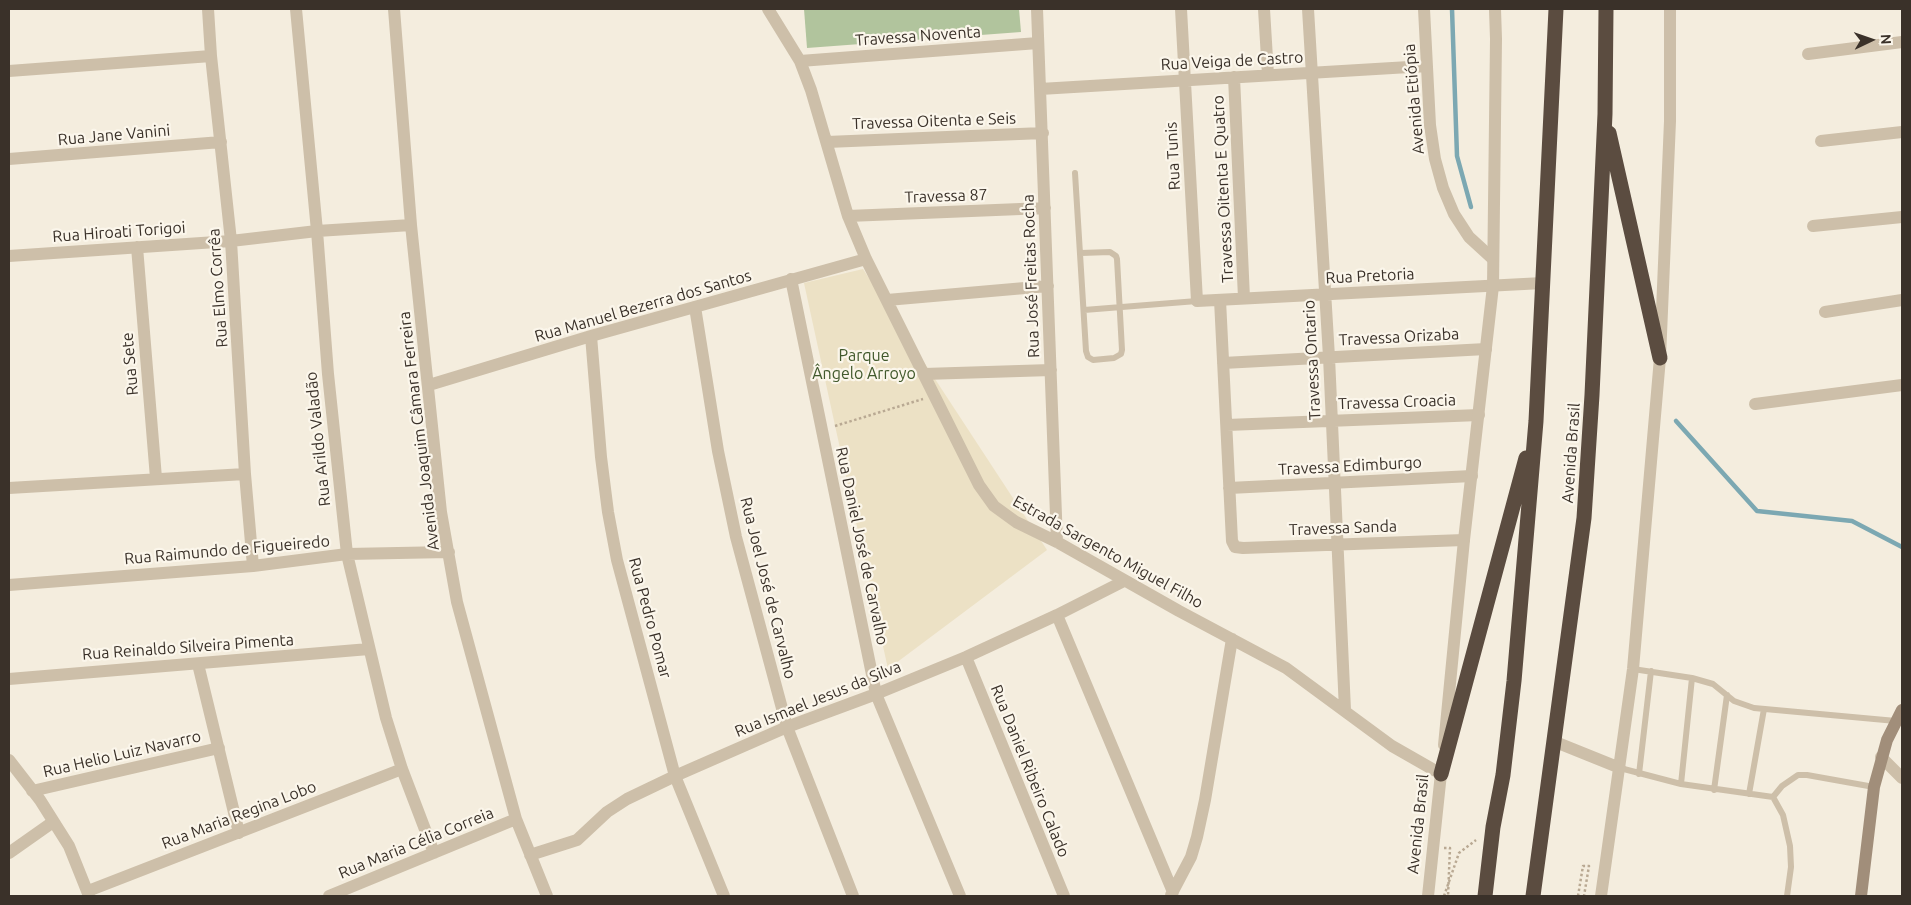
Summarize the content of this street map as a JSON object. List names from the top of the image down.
{
  "streets": {
    "highway": ["Avenida Brasil"],
    "street": [
      "Travessa Noventa",
      "Rua Veiga de Castro",
      "Avenida Etiópia",
      "Travessa Oitenta e Seis",
      "Rua Jane Vanini",
      "Rua Tunis",
      "Travessa Oitenta E Quatro",
      "Travessa 87",
      "Rua Hiroati Torigoi",
      "Rua José Freitas Rocha",
      "Rua Pretoria",
      "Rua Elmo Corrêa",
      "Rua Manuel Bezerra dos Santos",
      "Travessa Orizaba",
      "Travessa Ontario",
      "Rua Sete",
      "Travessa Croacia",
      "Avenida Joaquim Câmara Ferreira",
      "Rua Arildo Valadão",
      "Travessa Edimburgo",
      "Travessa Sanda",
      "Rua Daniel José de Carvalho",
      "Rua Raimundo de Figueiredo",
      "Estrada Sargento Miguel Filho",
      "Rua Joel José de Carvalho",
      "Rua Pedro Pomar",
      "Rua Reinaldo Silveira Pimenta",
      "Rua Ismael Jesus da Silva",
      "Rua Helio Luiz Navarro",
      "Rua Daniel Ribeiro Calado",
      "Rua Maria Regina Lobo",
      "Rua Maria Célia Correia"
    ]
  },
  "crossings": [
    ["Travessa Noventa", "Rua José Freitas Rocha"],
    ["Travessa Noventa", "Estrada Sargento Miguel Filho"],
    ["Rua Veiga de Castro", "Avenida Etiópia"],
    ["Rua Veiga de Castro", "Rua Tunis"],
    ["Rua Veiga de Castro", "Travessa Oitenta E Quatro"],
    ["Rua Veiga de Castro", "Rua José Freitas Rocha"],
    ["Rua Veiga de Castro", "Travessa Ontario"],
    ["Avenida Etiópia", "Avenida Brasil"],
    ["Travessa Oitenta e Seis", "Rua José Freitas Rocha"],
    ["Travessa Oitenta e Seis", "Estrada Sargento Miguel Filho"],
    ["Rua Jane Vanini", "Rua Elmo Corrêa"],
    ["Rua Tunis", "Rua Pretoria"],
    ["Travessa Oitenta E Quatro", "Rua Pretoria"],
    ["Travessa 87", "Rua José Freitas Rocha"],
    ["Travessa 87", "Estrada Sargento Miguel Filho"],
    ["Rua Hiroati Torigoi", "Rua Elmo Corrêa"],
    ["Rua Hiroati Torigoi", "Rua Sete"],
    ["Rua Hiroati Torigoi", "Avenida Joaquim Câmara Ferreira"],
    ["Rua Hiroati Torigoi", "Rua Arildo Valadão"],
    ["Rua José Freitas Rocha", "Estrada Sargento Miguel Filho"],
    ["Rua Pretoria", "Travessa Ontario"],
    ["Rua Pretoria", "Avenida Brasil"],
    ["Rua Elmo Corrêa", "Rua Raimundo de Figueiredo"],
    ["Rua Manuel Bezerra dos Santos", "Avenida Joaquim Câmara Ferreira"],
    ["Rua Manuel Bezerra dos Santos", "Rua Daniel José de Carvalho"],
    ["Rua Manuel Bezerra dos Santos", "Estrada Sargento Miguel Filho"],
    ["Rua Manuel Bezerra dos Santos", "Rua Joel José de Carvalho"],
    ["Rua Manuel Bezerra dos Santos", "Rua Pedro Pomar"],
    ["Travessa Orizaba", "Travessa Ontario"],
    ["Travessa Orizaba", "Avenida Brasil"],
    ["Travessa Ontario", "Travessa Croacia"],
    ["Travessa Ontario", "Travessa Edimburgo"],
    ["Travessa Ontario", "Travessa Sanda"],
    ["Travessa Ontario", "Estrada Sargento Miguel Filho"],
    ["Travessa Croacia", "Avenida Brasil"],
    ["Avenida Joaquim Câmara Ferreira", "Rua Raimundo de Figueiredo"],
    ["Avenida Joaquim Câmara Ferreira", "Rua Ismael Jesus da Silva"],
    ["Avenida Joaquim Câmara Ferreira", "Rua Maria Célia Correia"],
    ["Rua Arildo Valadão", "Rua Raimundo de Figueiredo"],
    ["Rua Arildo Valadão", "Rua Reinaldo Silveira Pimenta"],
    ["Rua Arildo Valadão", "Rua Maria Regina Lobo"],
    ["Rua Arildo Valadão", "Rua Maria Célia Correia"],
    ["Avenida Brasil", "Travessa Edimburgo"],
    ["Avenida Brasil", "Travessa Sanda"],
    ["Avenida Brasil", "Estrada Sargento Miguel Filho"],
    ["Travessa Edimburgo", "Travessa Sanda"],
    ["Rua Daniel José de Carvalho", "Rua Ismael Jesus da Silva"],
    ["Estrada Sargento Miguel Filho", "Rua Ismael Jesus da Silva"],
    ["Rua Joel José de Carvalho", "Rua Ismael Jesus da Silva"],
    ["Rua Pedro Pomar", "Rua Ismael Jesus da Silva"],
    ["Rua Ismael Jesus da Silva", "Rua Daniel Ribeiro Calado"]
  ],
  "parks": ["Parque Ângelo Arroyo"],
  "north": "right"
}
